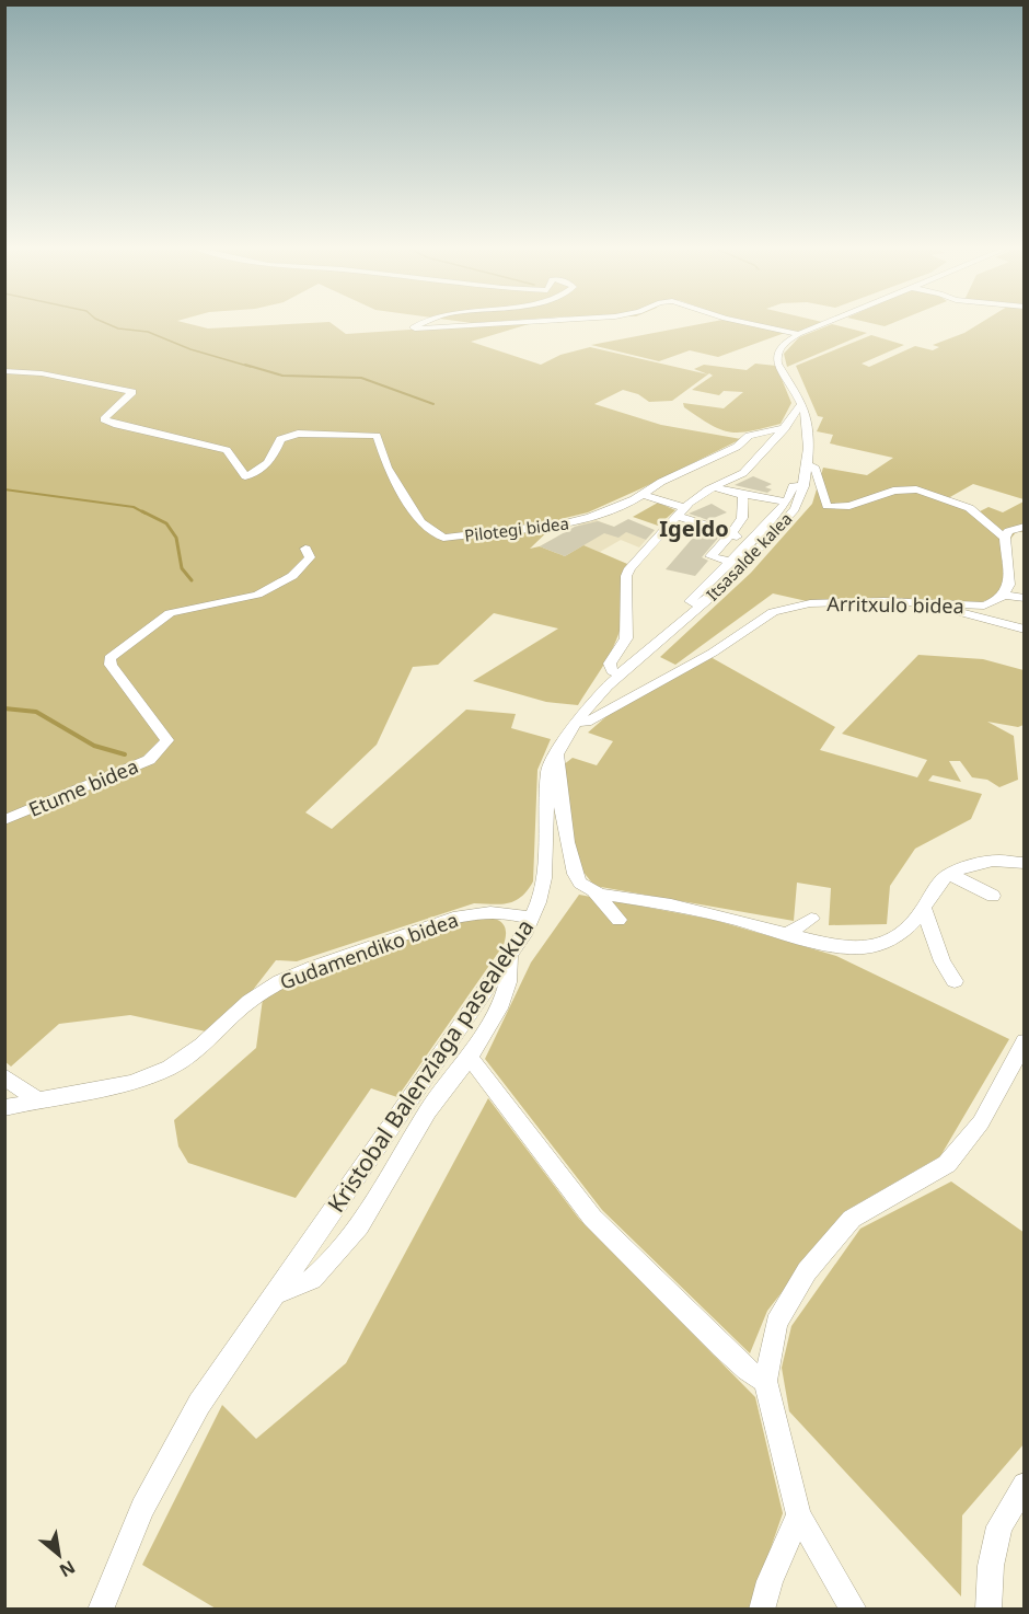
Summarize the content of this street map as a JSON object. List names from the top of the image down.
{
  "streets": {
    "street": [
      "Pilotegi bidea",
      "Itsasalde kalea",
      "Arritxulo bidea",
      "Etume bidea",
      "Gudamendiko bidea",
      "Kristobal Balenziaga pasealekua"
    ]
  },
  "crossings": [
    ["Itsasalde kalea", "Kristobal Balenziaga pasealekua"],
    ["Arritxulo bidea", "Kristobal Balenziaga pasealekua"],
    ["Gudamendiko bidea", "Kristobal Balenziaga pasealekua"]
  ],
  "districts": ["Igeldo"],
  "north": "bottom right"
}
